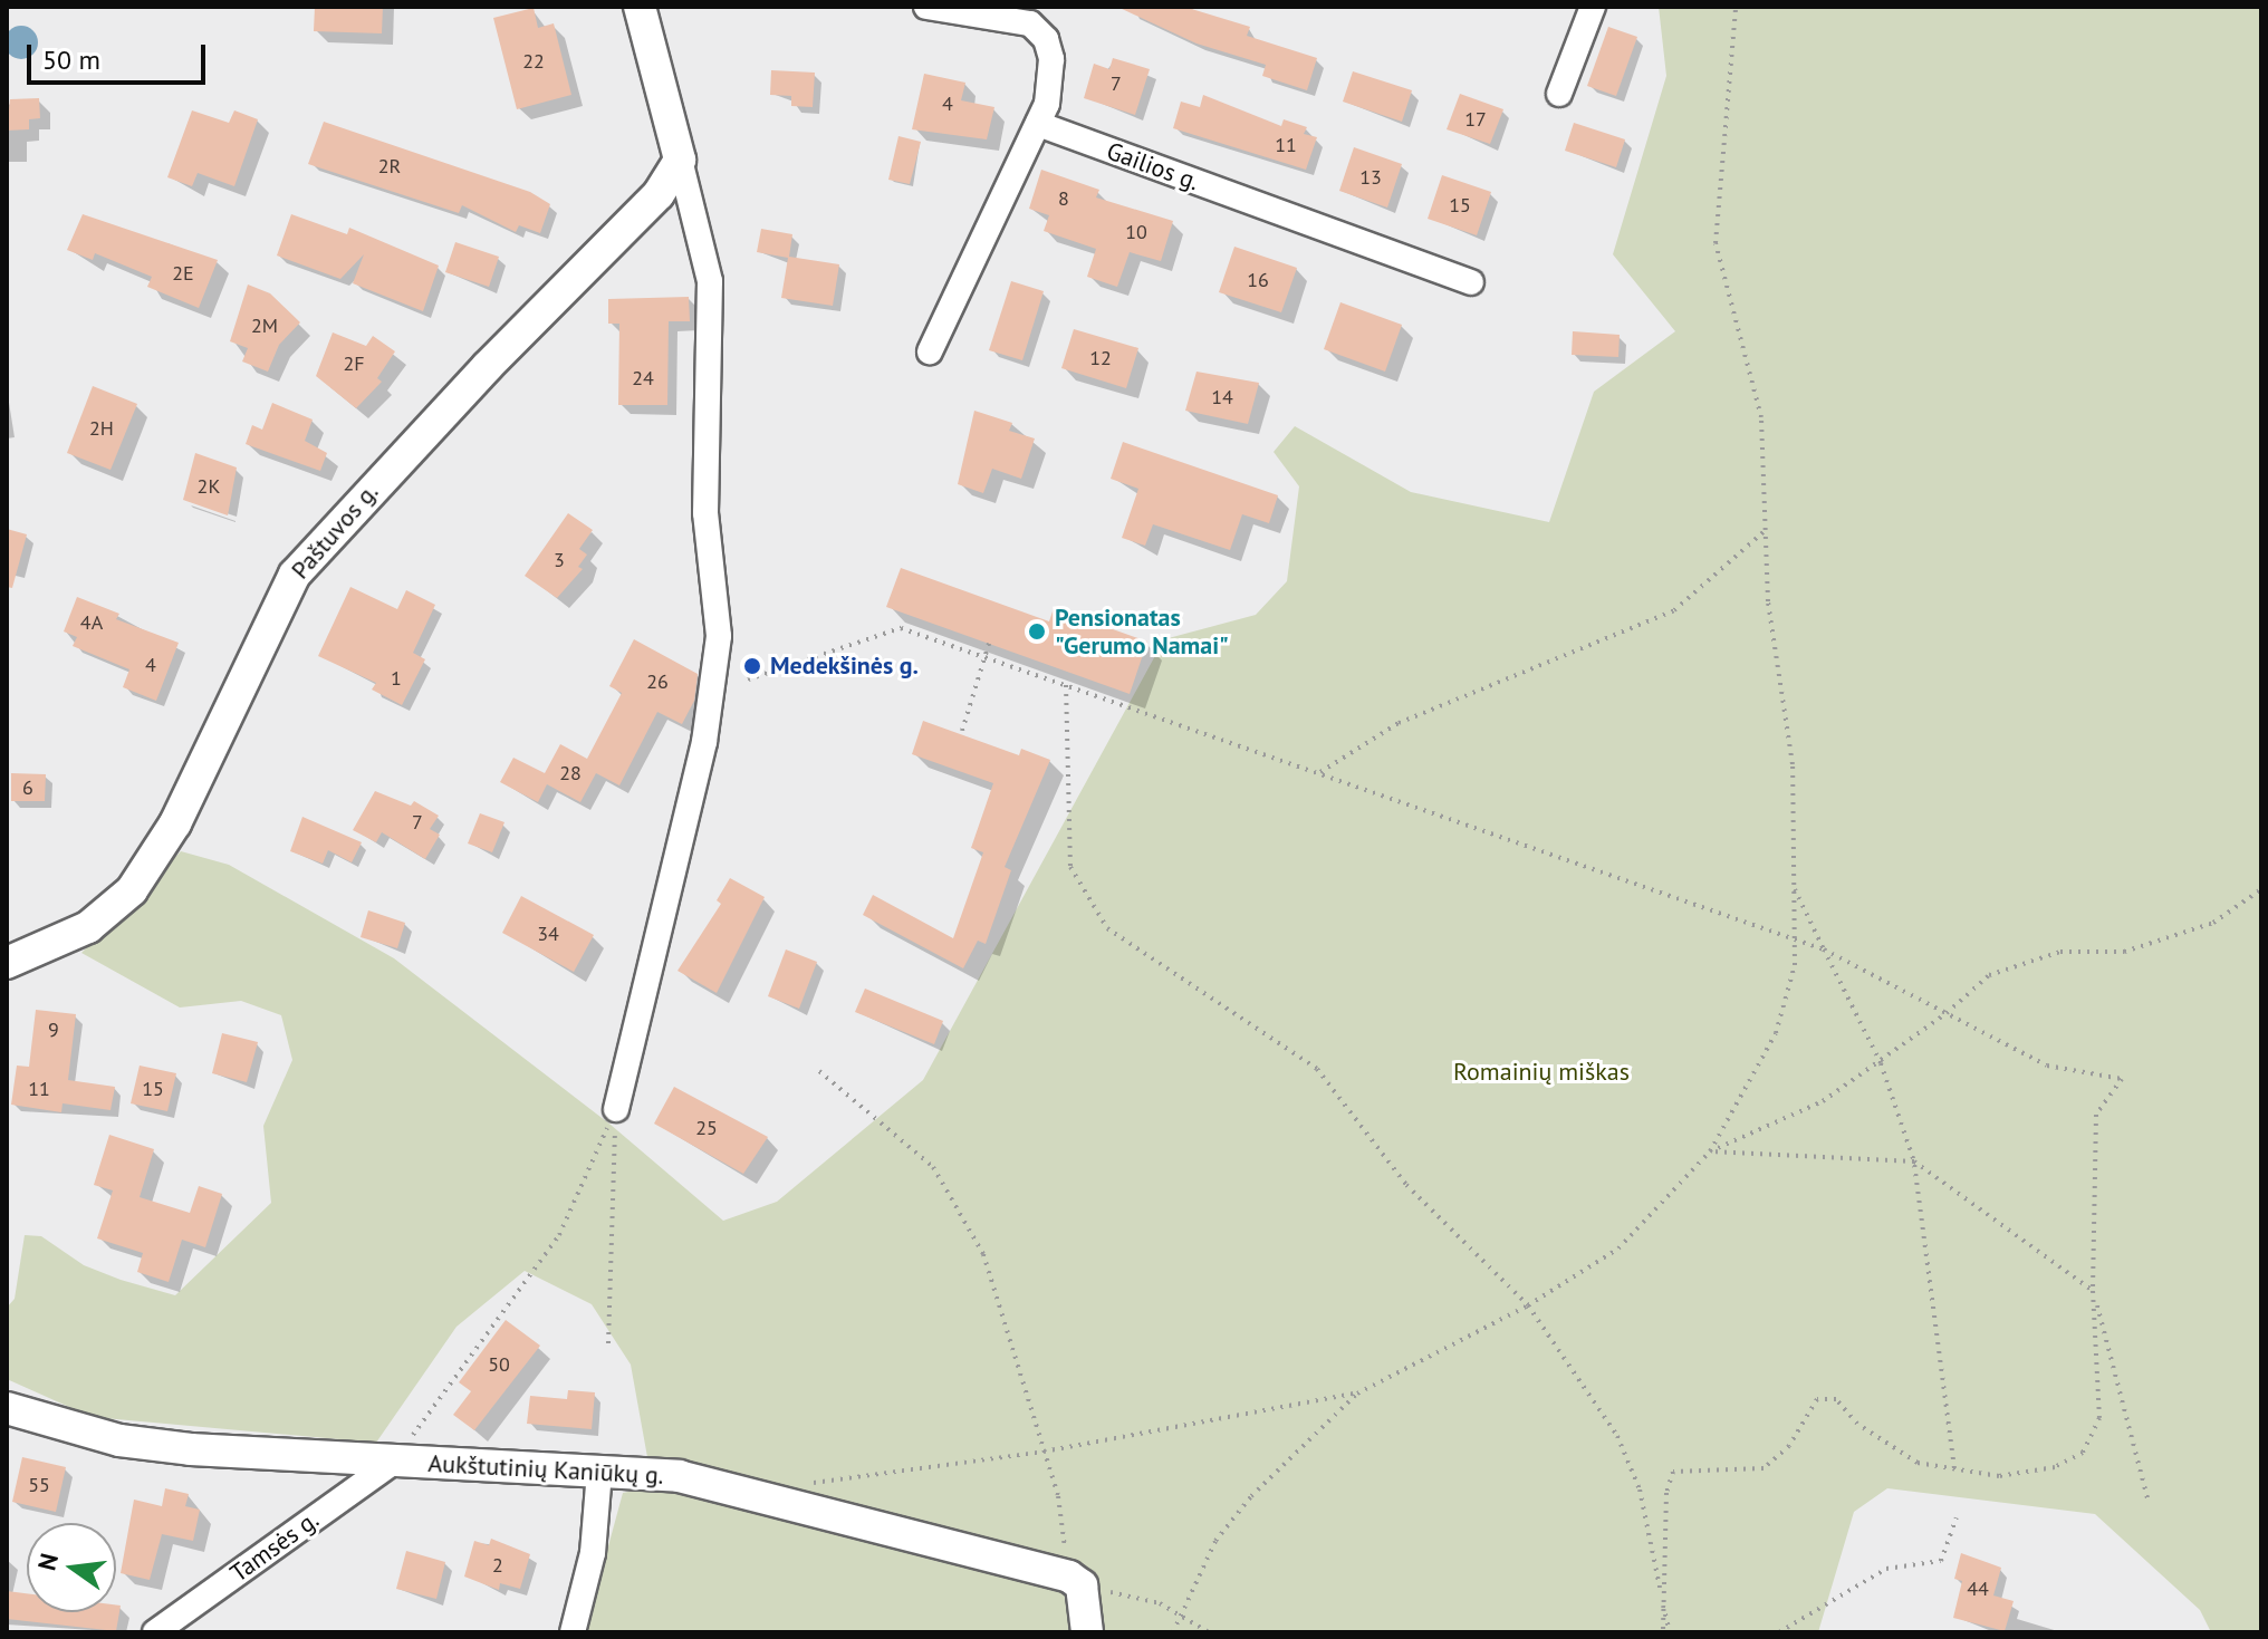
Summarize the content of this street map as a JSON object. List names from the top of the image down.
{
  "streets": {
    "street": [
      "Gailios g.",
      "Paštuvos g.",
      "Aukštutinių Kaniūkų g.",
      "Tamsės g."
    ]
  },
  "crossings": [
    ["Aukštutinių Kaniūkų g.", "Tamsės g."]
  ],
  "parks": ["Romainių miškas"],
  "places": ["Pensionatas \"Gerumo Namai\"", "Medekšinės g."],
  "house_numbers": [
    "22",
    "7",
    "4",
    "17",
    "11",
    "2R",
    "13",
    "8",
    "15",
    "10",
    "2E",
    "16",
    "2M",
    "12",
    "2F",
    "24",
    "14",
    "2H",
    "2K",
    "3",
    "4A",
    "4",
    "1",
    "26",
    "28",
    "6",
    "7",
    "34",
    "9",
    "11",
    "15",
    "25",
    "50",
    "55",
    "2",
    "44"
  ],
  "scale_bar": "50 m",
  "north": "left"
}
